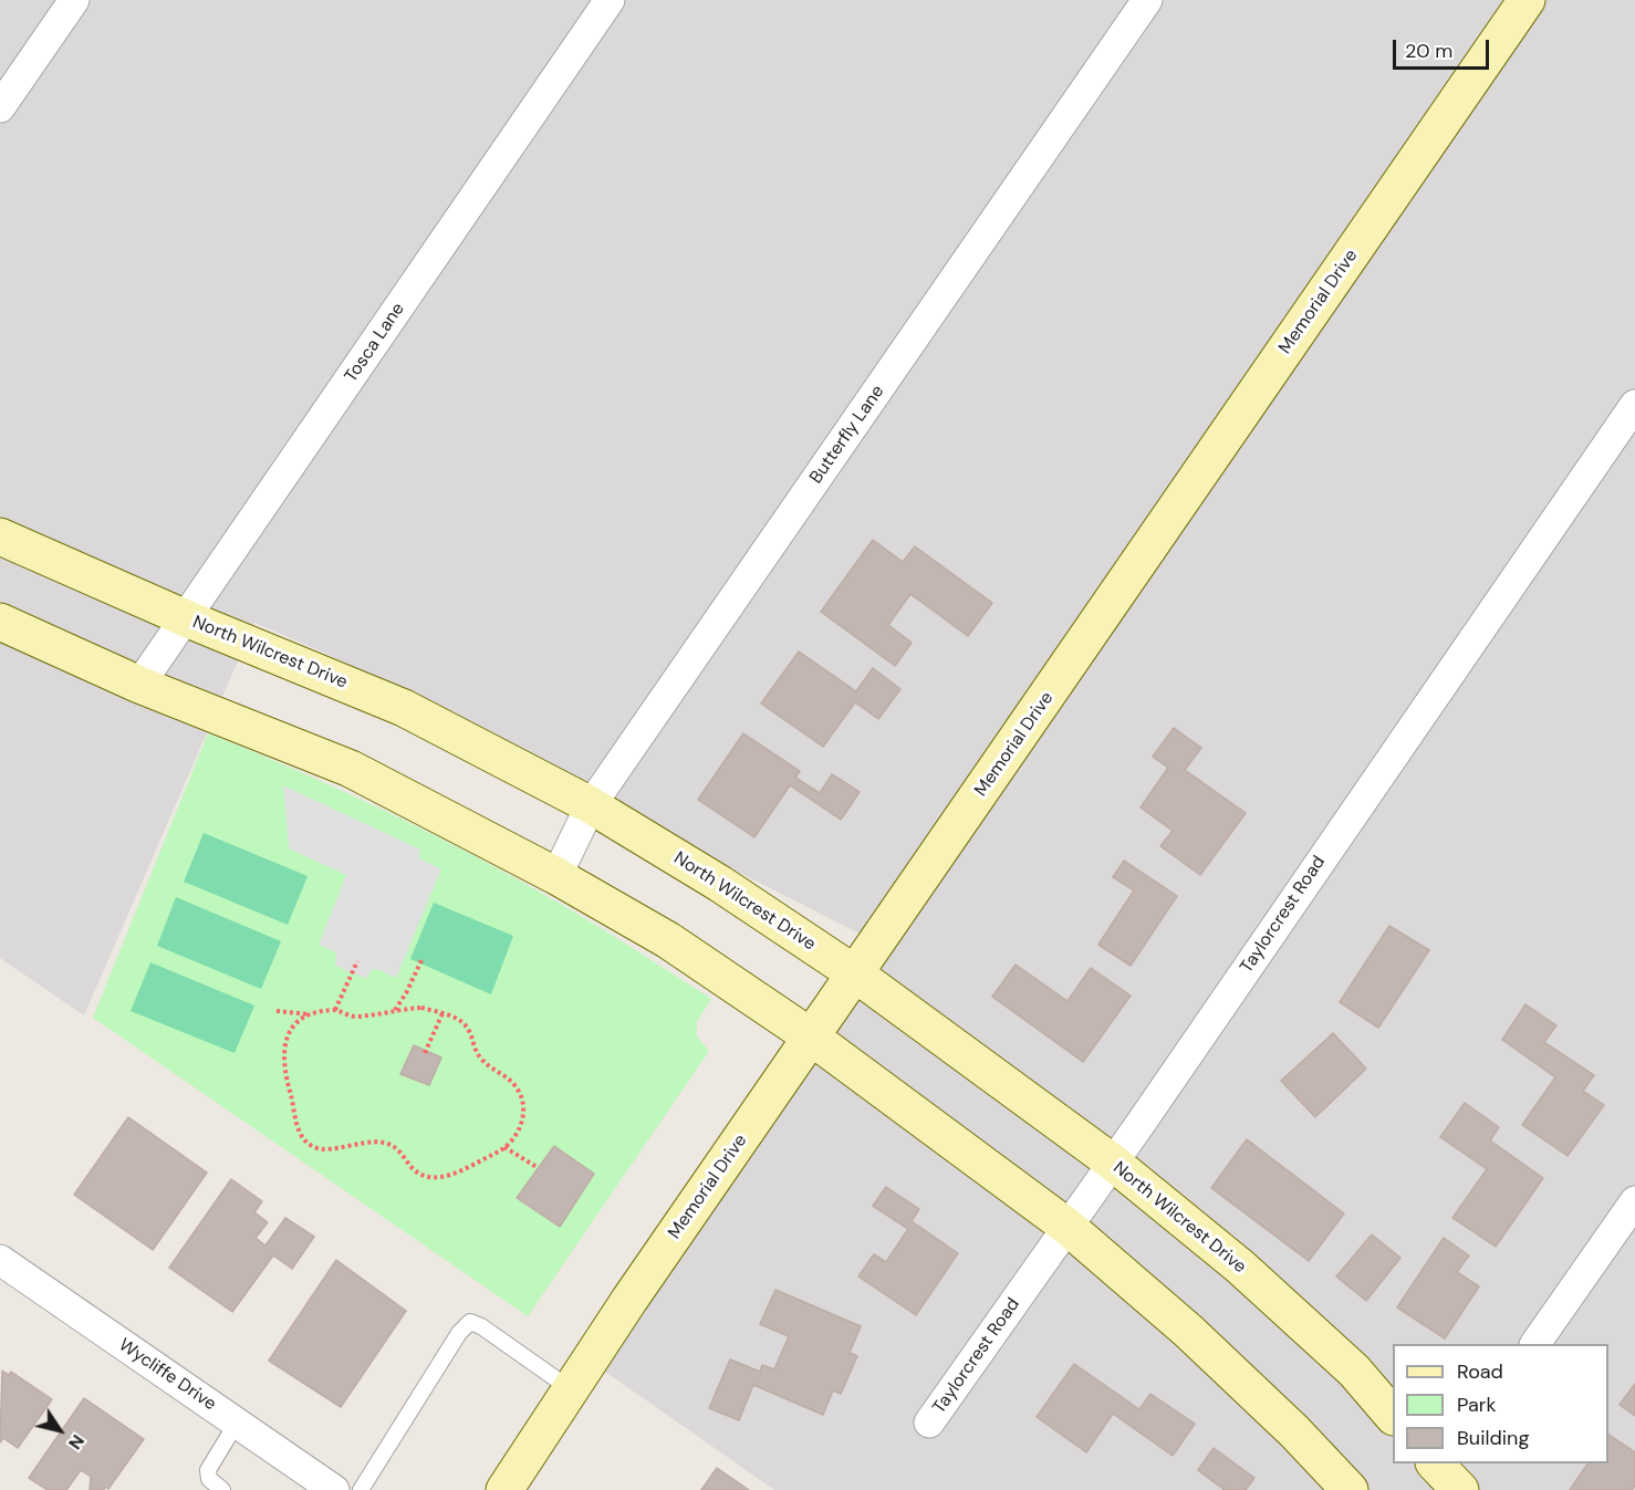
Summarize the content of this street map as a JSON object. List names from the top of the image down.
{
  "streets": {
    "main road": ["Memorial Drive", "North Wilcrest Drive"],
    "street": [
      "Tosca Lane",
      "Butterfly Lane",
      "Taylorcrest Road",
      "Wycliffe Drive"
    ]
  },
  "crossings": [
    ["Memorial Drive", "North Wilcrest Drive"],
    ["Tosca Lane", "North Wilcrest Drive"],
    ["Butterfly Lane", "North Wilcrest Drive"],
    ["North Wilcrest Drive", "Taylorcrest Road"]
  ],
  "legend": ["Road", "Park", "Building"],
  "scale_bar": "20 m",
  "north": "bottom right"
}
